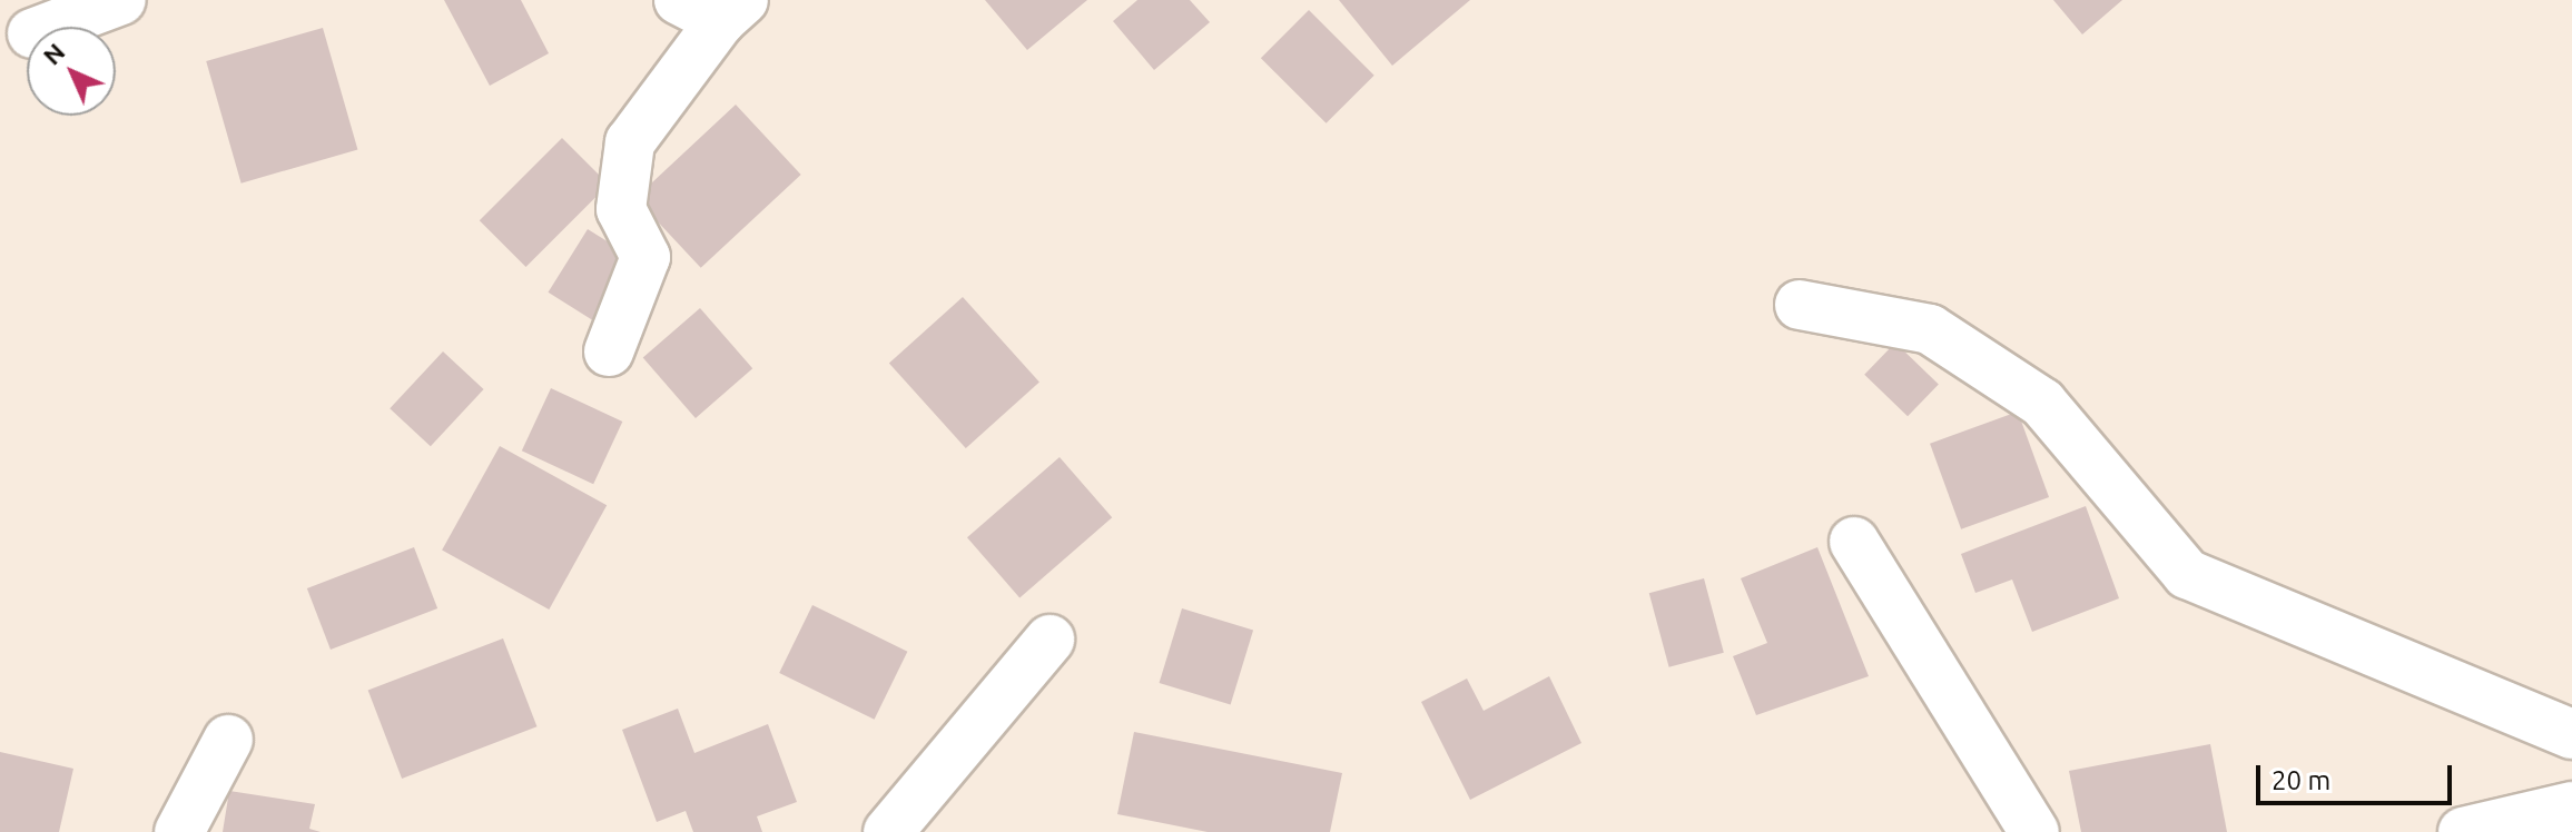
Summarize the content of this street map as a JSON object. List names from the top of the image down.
{
  "scale_bar": "20 m",
  "north": "top left"
}
